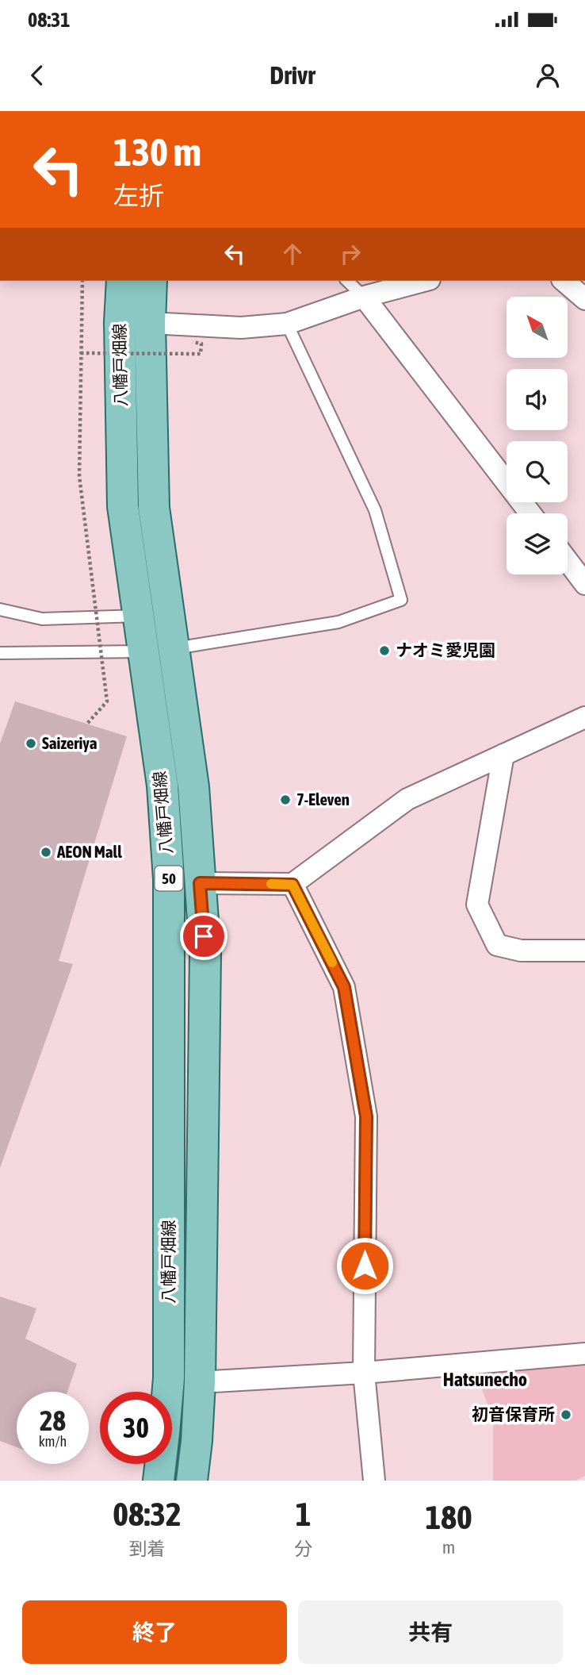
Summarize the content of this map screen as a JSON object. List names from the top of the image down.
{
  "streets": {
    "main road": ["八幡戸畑線", "50"]
  },
  "districts": ["Hatsunecho"],
  "places": [
    "ナオミ愛児園",
    "Saizeriya",
    "7-Eleven",
    "AEON Mall",
    "初音保育所"
  ],
  "north": "top left",
  "page": {
    "status": "08:31",
    "header": "Drivr",
    "turn": ["130 m", "左折"],
    "speed": "28 km/h",
    "limit": "30",
    "eta": [
      "08:32",
      "到着",
      "1",
      "分",
      "180",
      "m"
    ],
    "buttons": ["終了", "共有"]
  }
}
